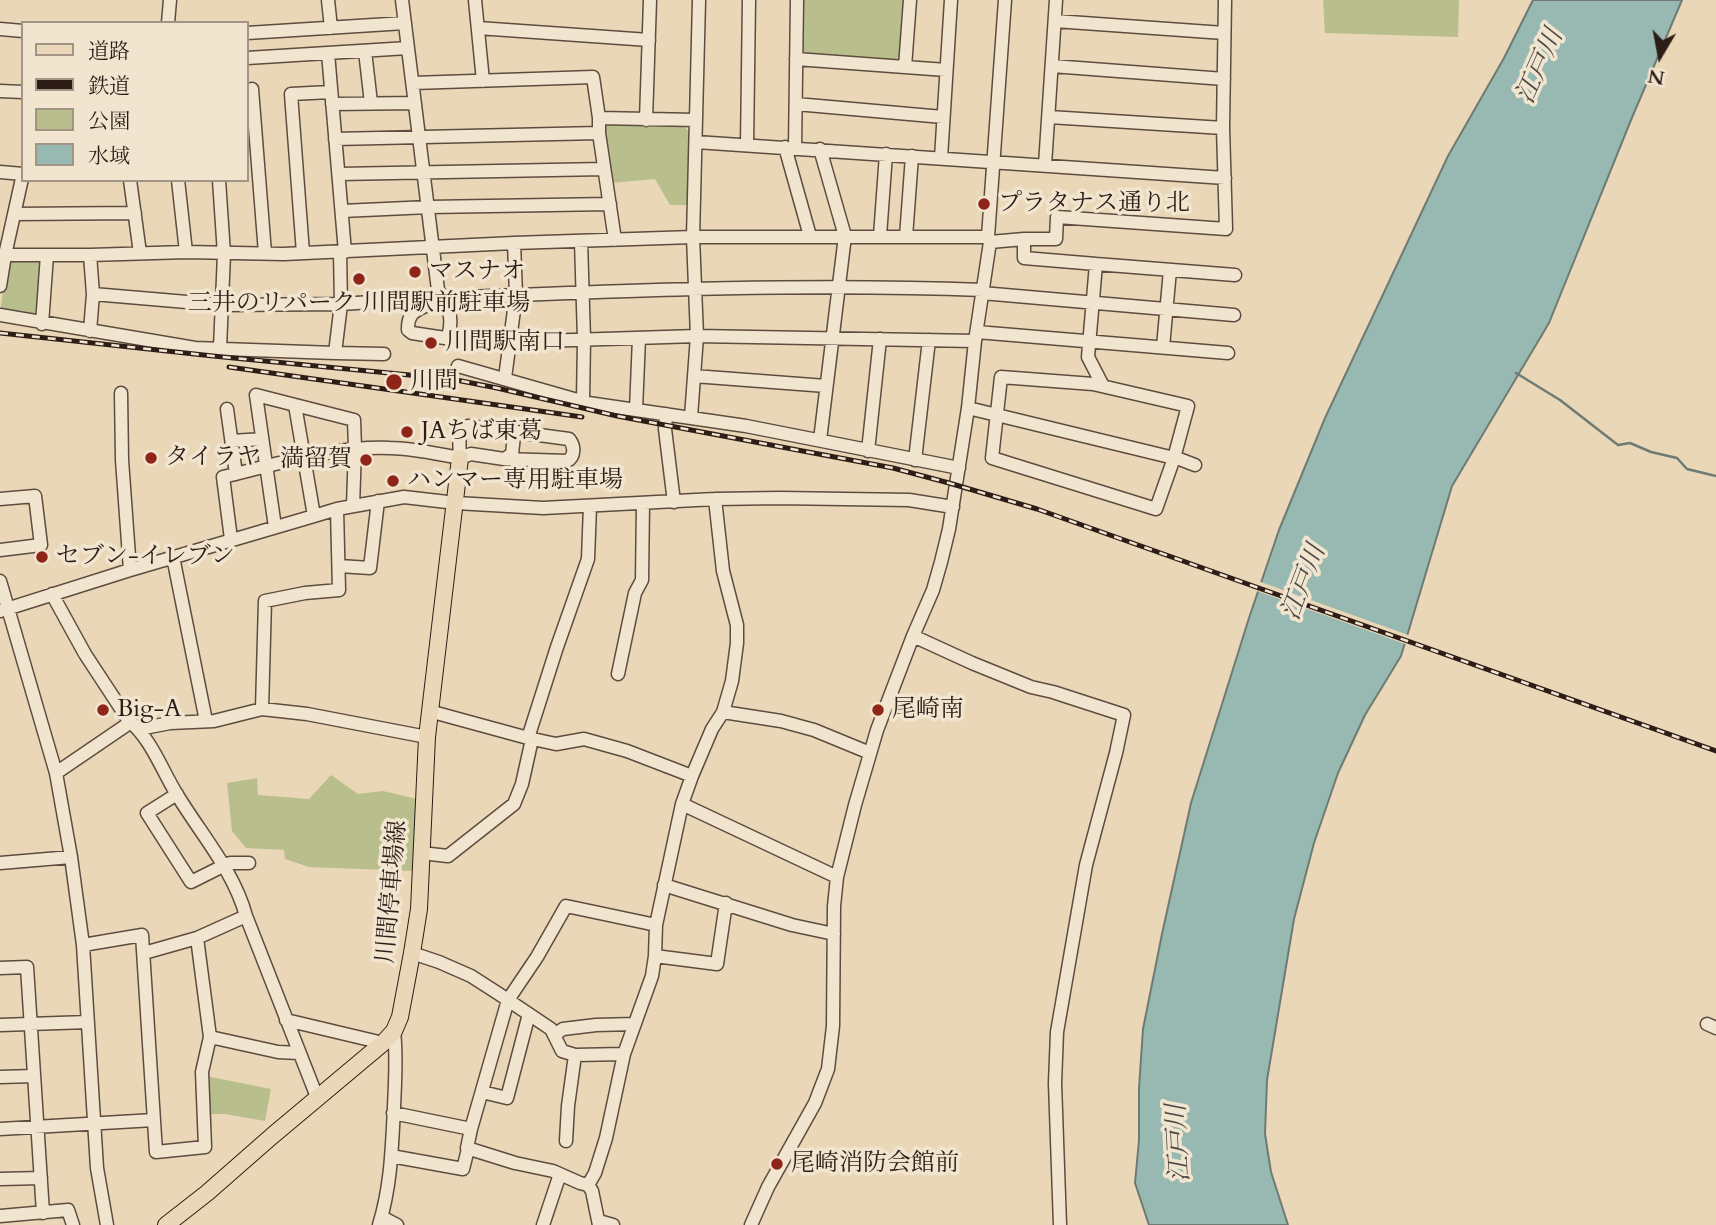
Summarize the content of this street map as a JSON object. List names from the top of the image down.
{
  "streets": {
    "main road": ["川間停車場線"]
  },
  "water": ["江戸川"],
  "places": [
    "プラタナス通り北",
    "マスナオ",
    "三井のリパーク 川間駅前駐車場",
    "川間駅南口",
    "川間",
    "JAちば東葛",
    "タイラヤ",
    "満留賀",
    "ハンマー専用駐車場",
    "セブン-イレブン",
    "Big-A",
    "尾崎南",
    "尾崎消防会館前"
  ],
  "legend": [
    "道路",
    "鉄道",
    "公園",
    "水域"
  ],
  "north": "bottom"
}
